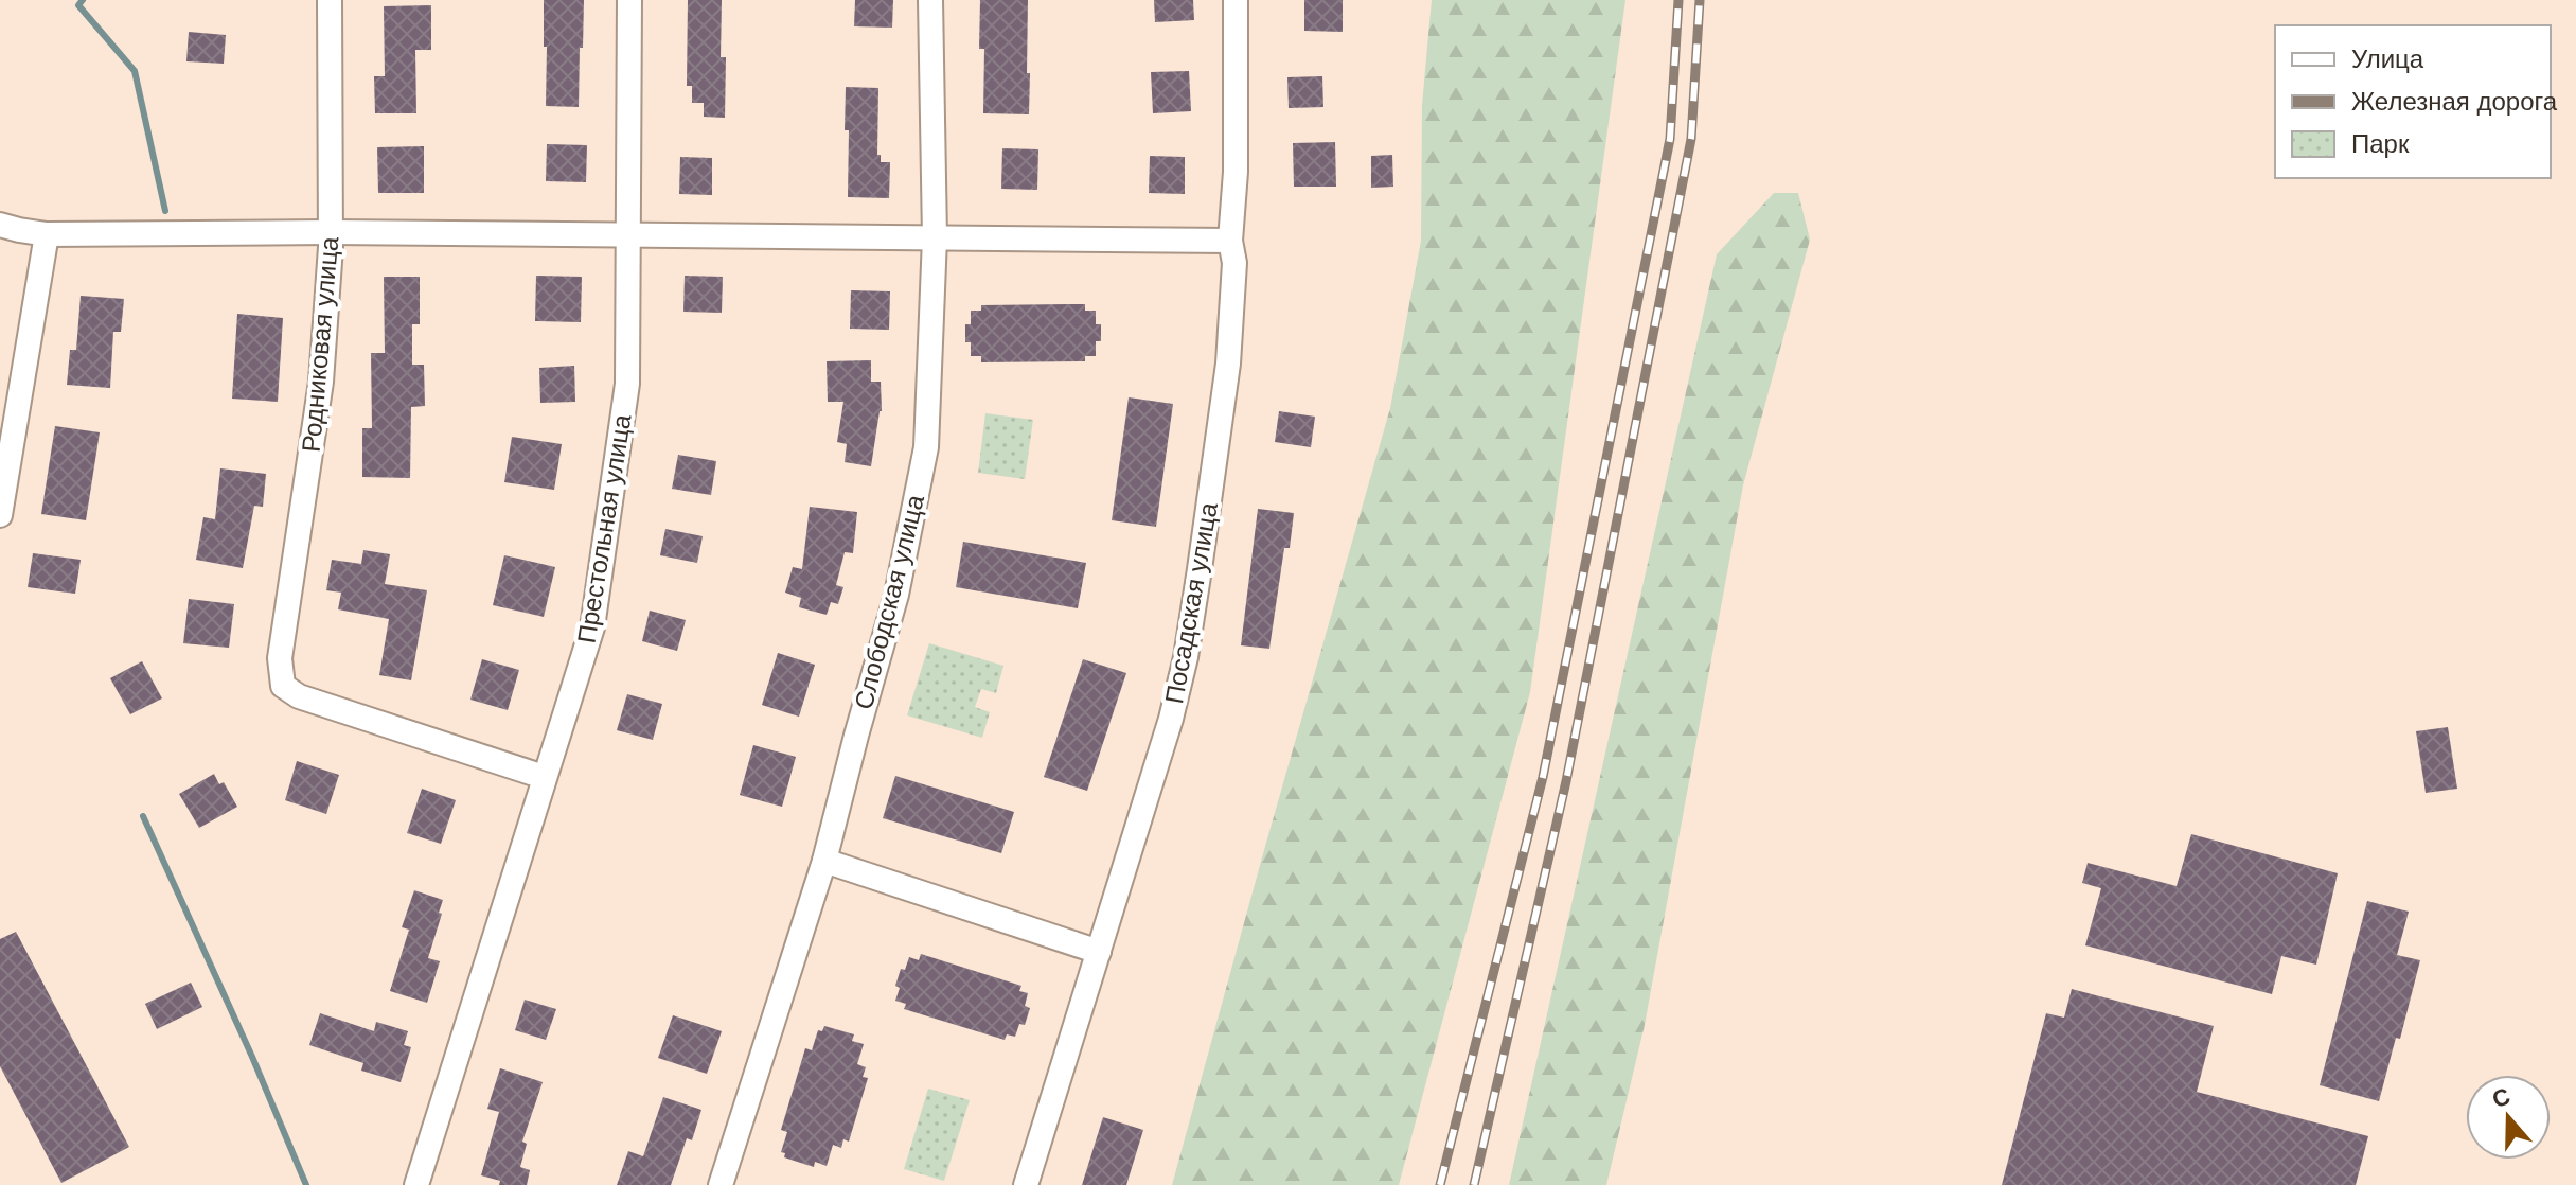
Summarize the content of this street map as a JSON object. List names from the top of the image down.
{
  "streets": {
    "street": [
      "Родниковая улица",
      "Престольная улица",
      "Слободская улица",
      "Посадская улица"
    ]
  },
  "crossings": [
    ["Родниковая улица", "Престольная улица"]
  ],
  "legend": ["Улица", "Железная дорога", "Парк"],
  "north": "top"
}
